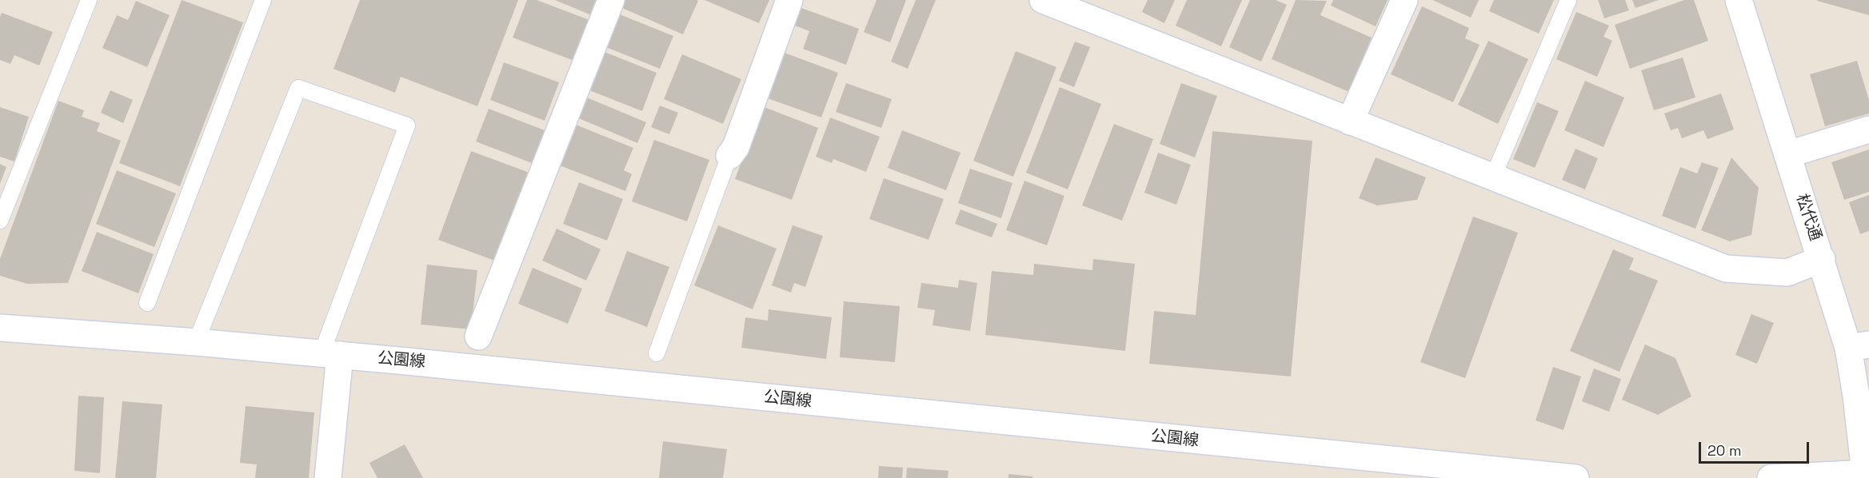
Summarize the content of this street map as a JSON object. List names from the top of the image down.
{
  "streets": {
    "street": ["松代通", "公園線"]
  },
  "scale_bar": "20 m"
}
